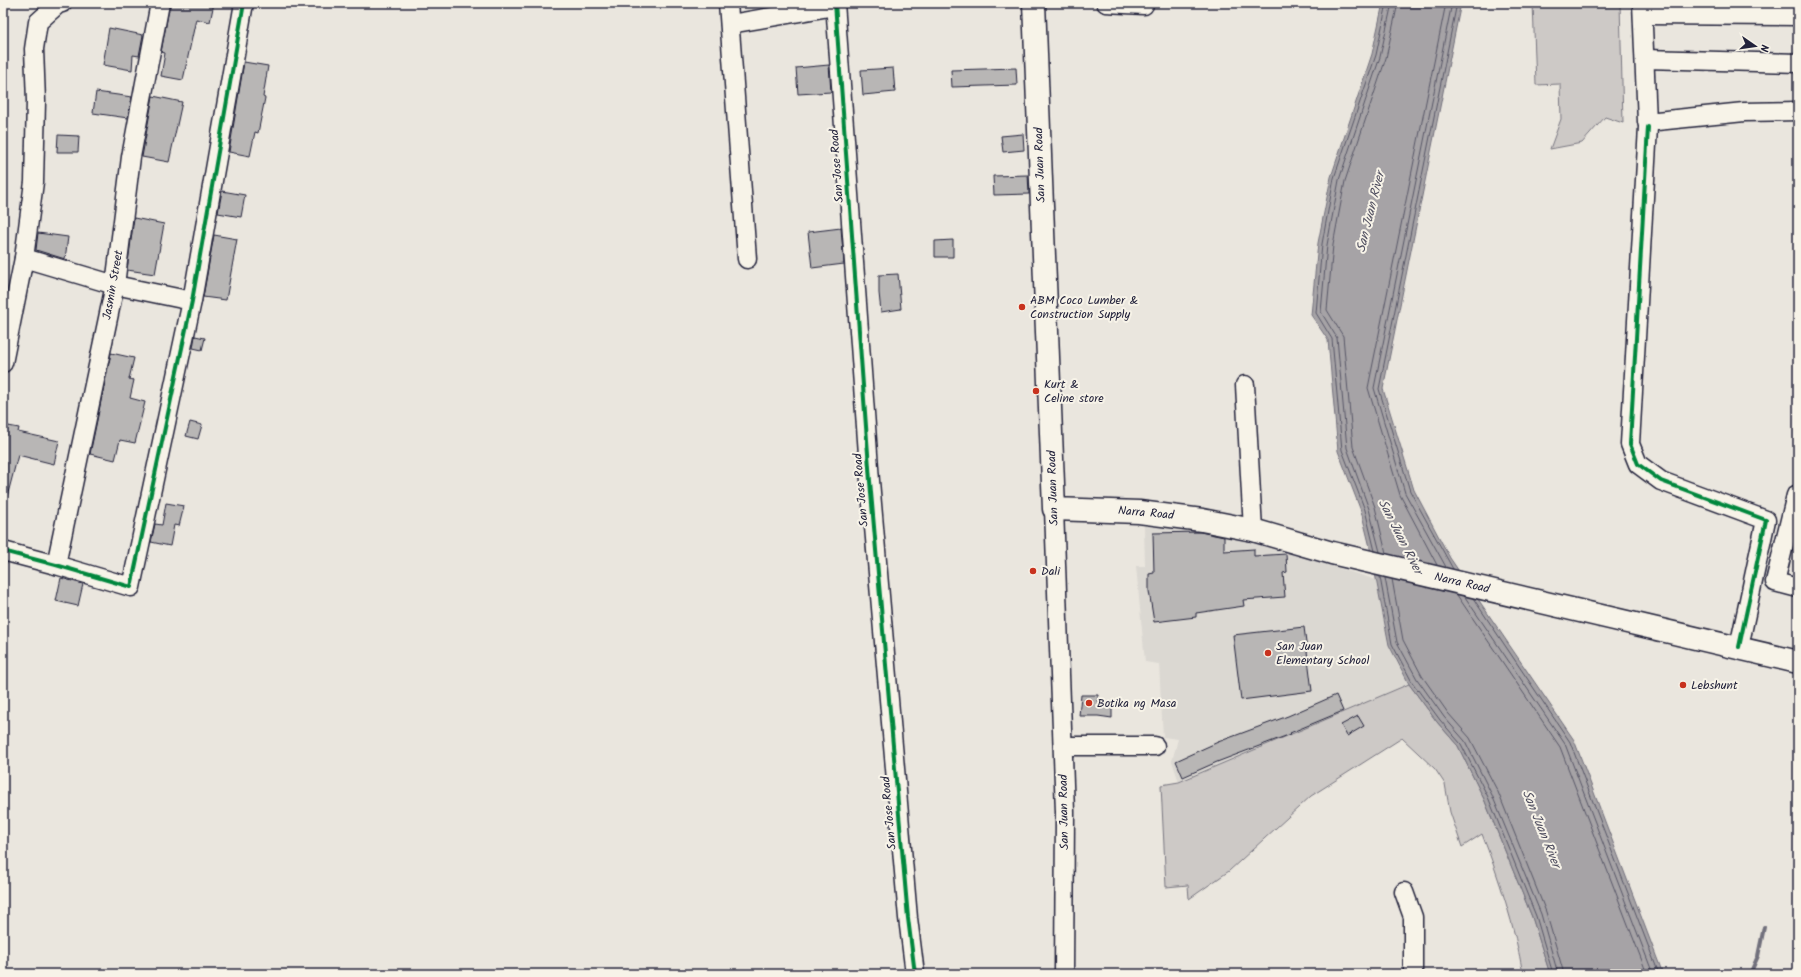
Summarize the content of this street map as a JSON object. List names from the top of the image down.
{
  "streets": {
    "main road": ["San Juan Road", "Narra Road"],
    "street": ["San Jose Road", "Jasmin Street"]
  },
  "crossings": [
    ["San Juan Road", "Narra Road"]
  ],
  "water": ["San Juan River"],
  "places": [
    "ABM Coco Lumber & Construction Supply",
    "Kurt & Celine store",
    "Dali",
    "San Juan Elementary School",
    "Lebshunt",
    "Botika ng Masa"
  ],
  "north": "right"
}
